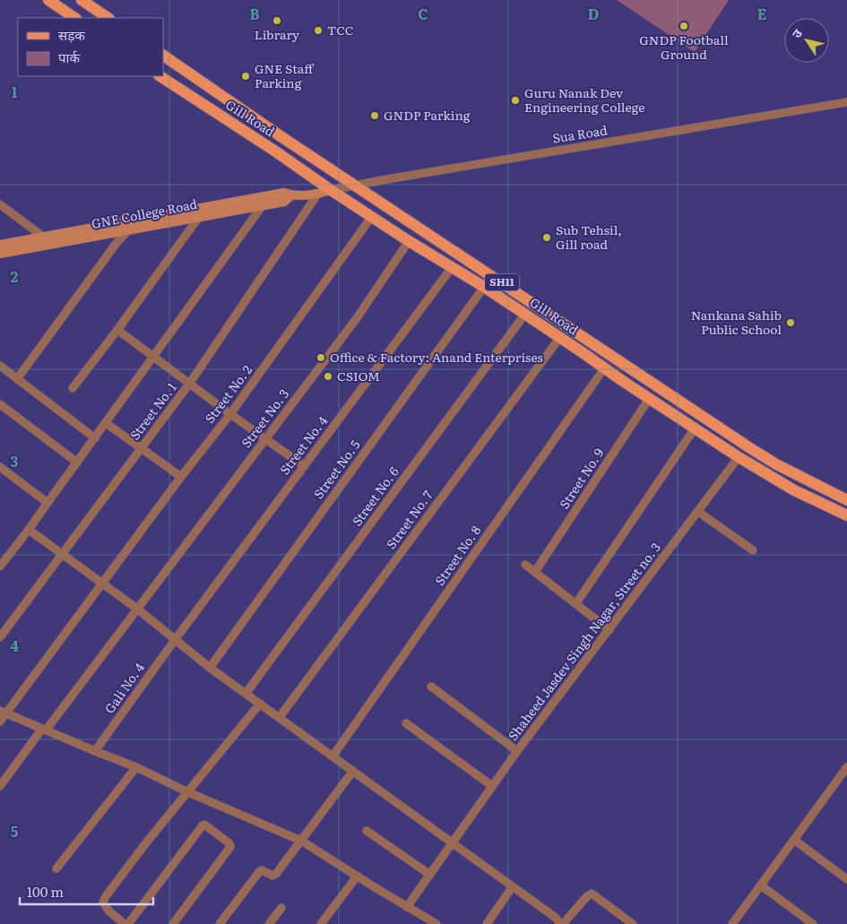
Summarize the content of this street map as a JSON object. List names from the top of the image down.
{
  "streets": {
    "main road": ["Gill Road", "SH11"],
    "street": [
      "Sua Road",
      "GNE College Road",
      "Street No. 2",
      "Street No. 1",
      "Street No. 3",
      "Street No. 4",
      "Street No. 5",
      "Street No. 9",
      "Street No. 6",
      "Street No. 7",
      "Street No. 8",
      "Shaheed Jasdev Singh Nagar, Street no. 3",
      "Gali No. 4"
    ]
  },
  "crossings": [
    ["Gill Road", "Sua Road"],
    ["Gill Road", "Street No. 2"],
    ["Gill Road", "Street No. 3"],
    ["Gill Road", "Street No. 4"],
    ["Gill Road", "Street No. 5"],
    ["Gill Road", "Street No. 9"],
    ["Gill Road", "Street No. 6"],
    ["Gill Road", "Street No. 7"],
    ["Gill Road", "Street No. 8"],
    ["Gill Road", "Shaheed Jasdev Singh Nagar, Street no. 3"],
    ["Sua Road", "GNE College Road"],
    ["Sua Road", "Street No. 1"],
    ["GNE College Road", "Street No. 1"],
    ["Street No. 4", "Gali No. 4"]
  ],
  "places": [
    "Library",
    "GNDP Football Ground",
    "TCC",
    "GNE Staff Parking",
    "Guru Nanak Dev Engineering College",
    "GNDP Parking",
    "Sub Tehsil, Gill road",
    "Nankana Sahib Public School",
    "Office & Factory: Anand Enterprises",
    "CSIOM"
  ],
  "legend": ["सड़क", "पार्क"],
  "scale_bar": "100 m",
  "north": "top left",
  "grid": {
    "columns": [
      "B",
      "C",
      "D",
      "E"
    ],
    "rows": [
      "1",
      "2",
      "3",
      "4",
      "5"
    ]
  }
}
